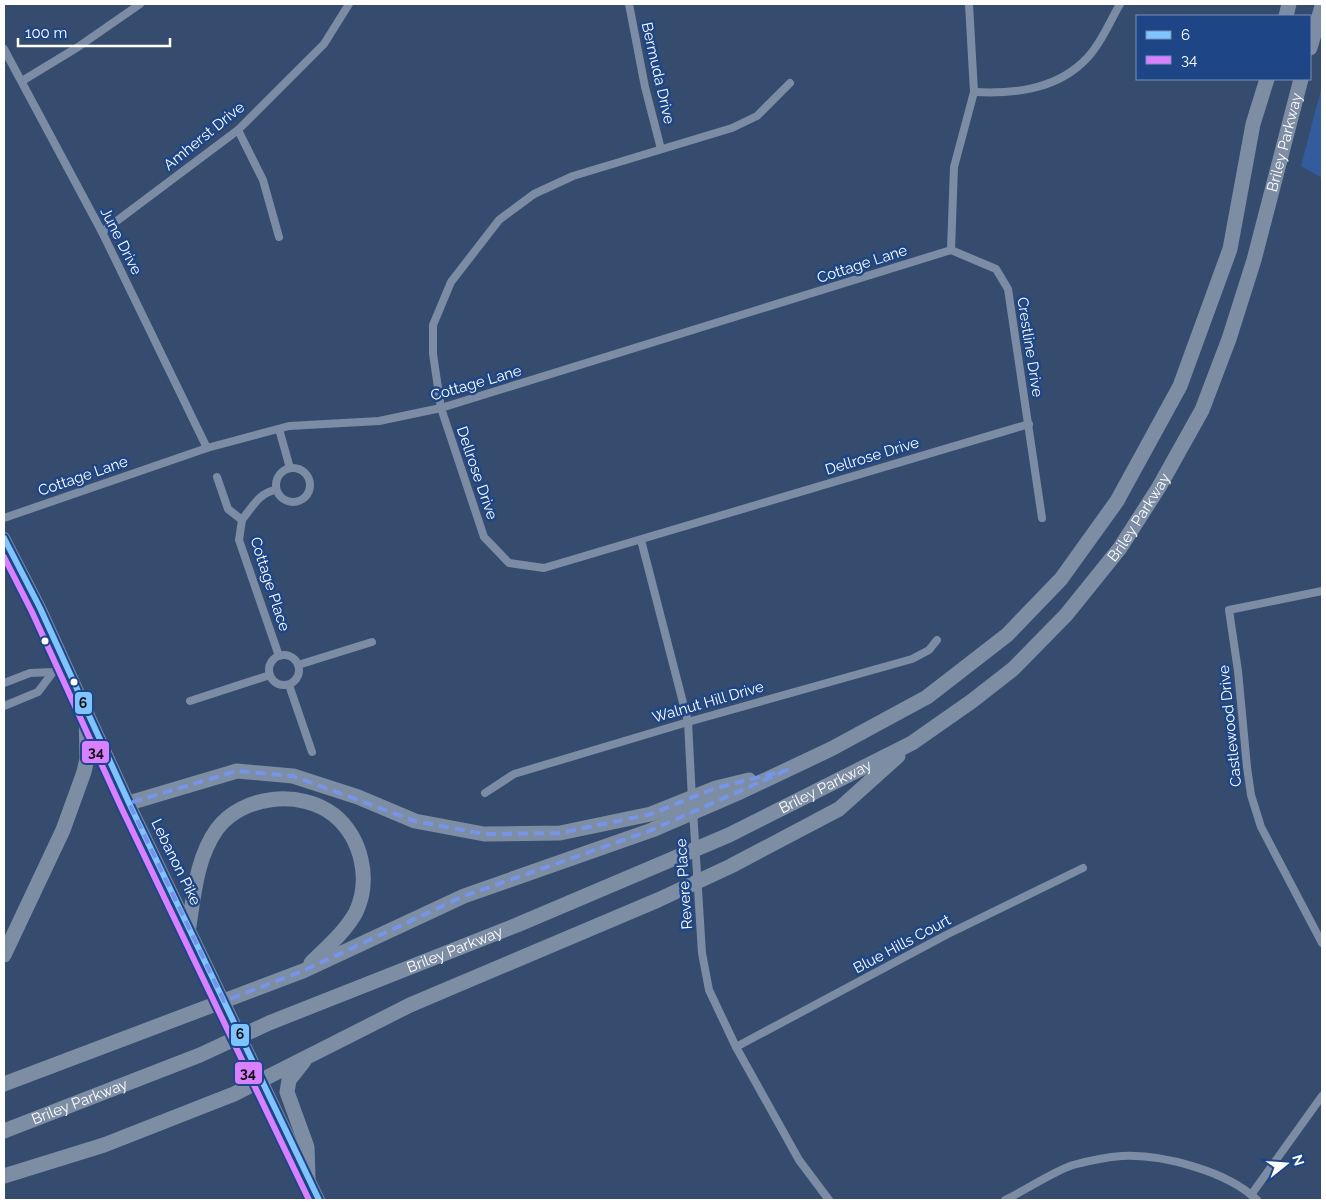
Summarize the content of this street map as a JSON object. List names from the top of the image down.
{
  "streets": {
    "highway": ["Briley Parkway"],
    "main road": ["Lebanon Pike"],
    "street": [
      "Bermuda Drive",
      "Amherst Drive",
      "June Drive",
      "Cottage Lane",
      "Crestline Drive",
      "Dellrose Drive",
      "Cottage Place",
      "Walnut Hill Drive",
      "Castlewood Drive",
      "Revere Place",
      "Blue Hills Court"
    ]
  },
  "crossings": [
    ["Bermuda Drive", "Dellrose Drive"],
    ["Amherst Drive", "June Drive"],
    ["June Drive", "Cottage Lane"],
    ["Cottage Lane", "Crestline Drive"],
    ["Cottage Lane", "Dellrose Drive"],
    ["Crestline Drive", "Dellrose Drive"],
    ["Dellrose Drive", "Revere Place"],
    ["Walnut Hill Drive", "Revere Place"],
    ["Revere Place", "Blue Hills Court"]
  ],
  "lines": ["transit line 6", "transit line 34"],
  "legend": ["6", "34"],
  "scale_bar": "100 m",
  "north": "right"
}
